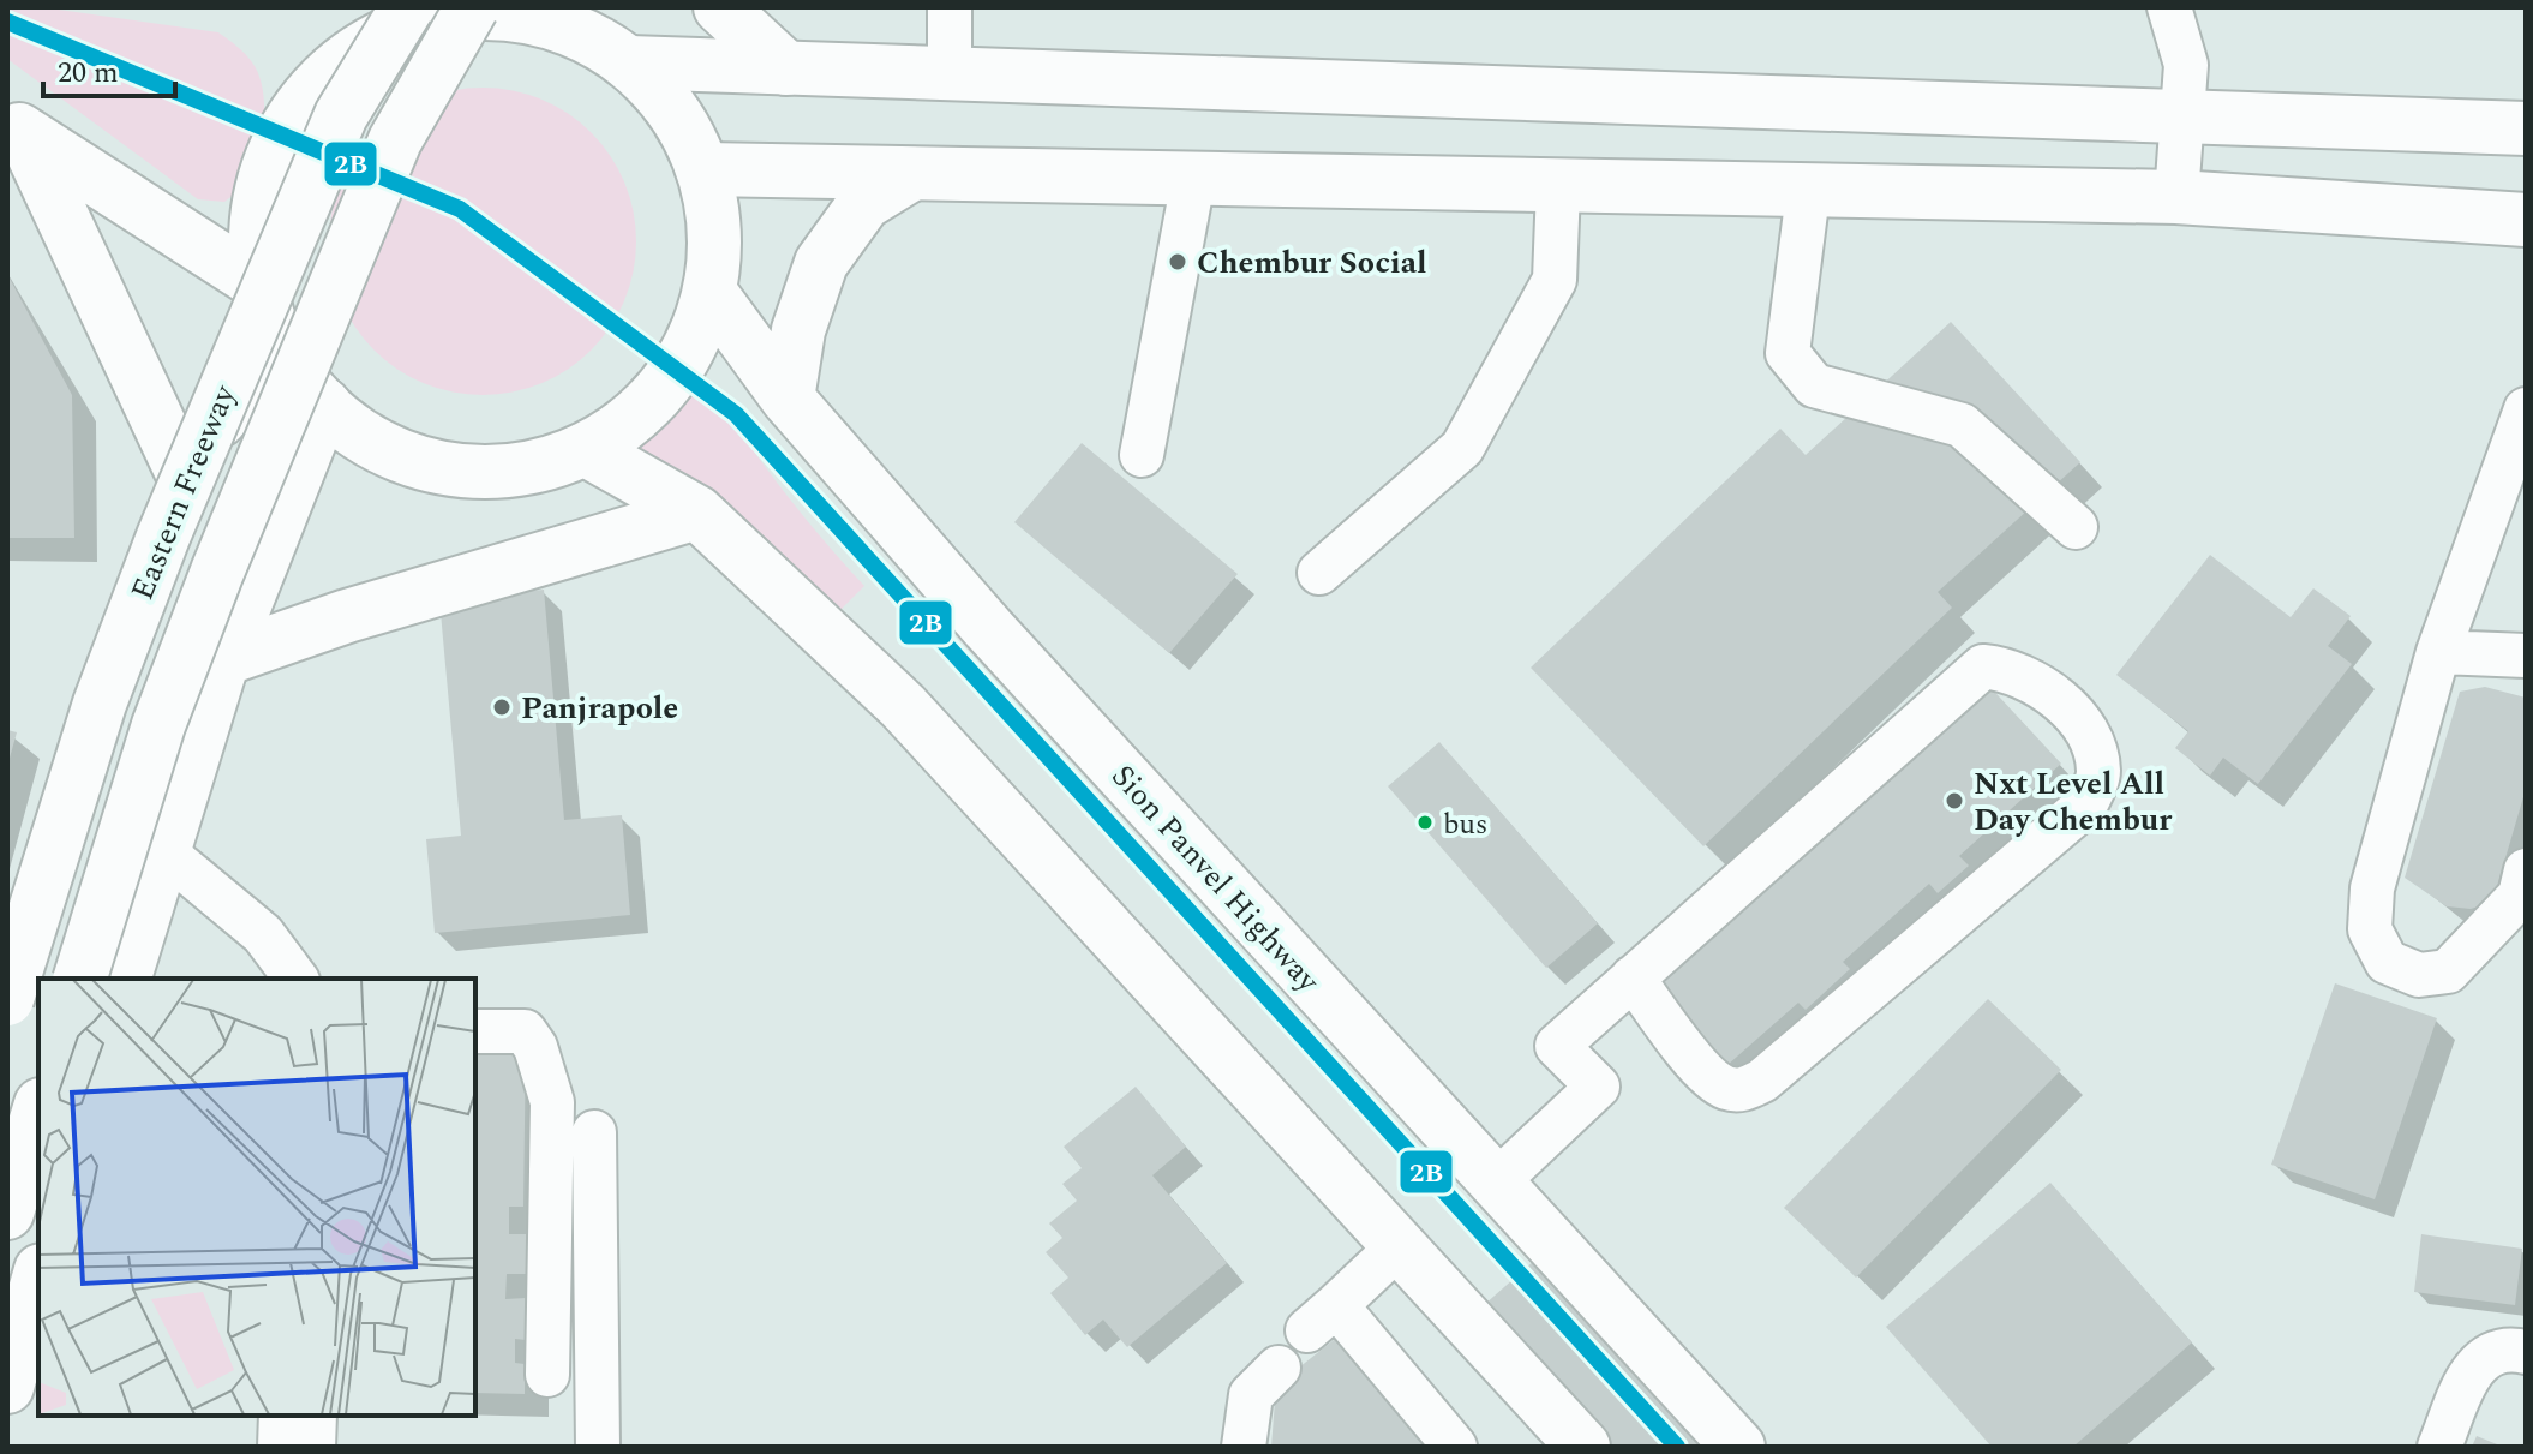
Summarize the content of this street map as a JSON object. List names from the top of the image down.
{
  "streets": {
    "main road": ["Eastern Freeway", "Sion Panvel Highway"]
  },
  "places": [
    "Chembur Social",
    "Panjrapole",
    "Nxt Level All Day Chembur",
    "bus"
  ],
  "lines": ["transit line 2B"],
  "scale_bar": "20 m"
}
